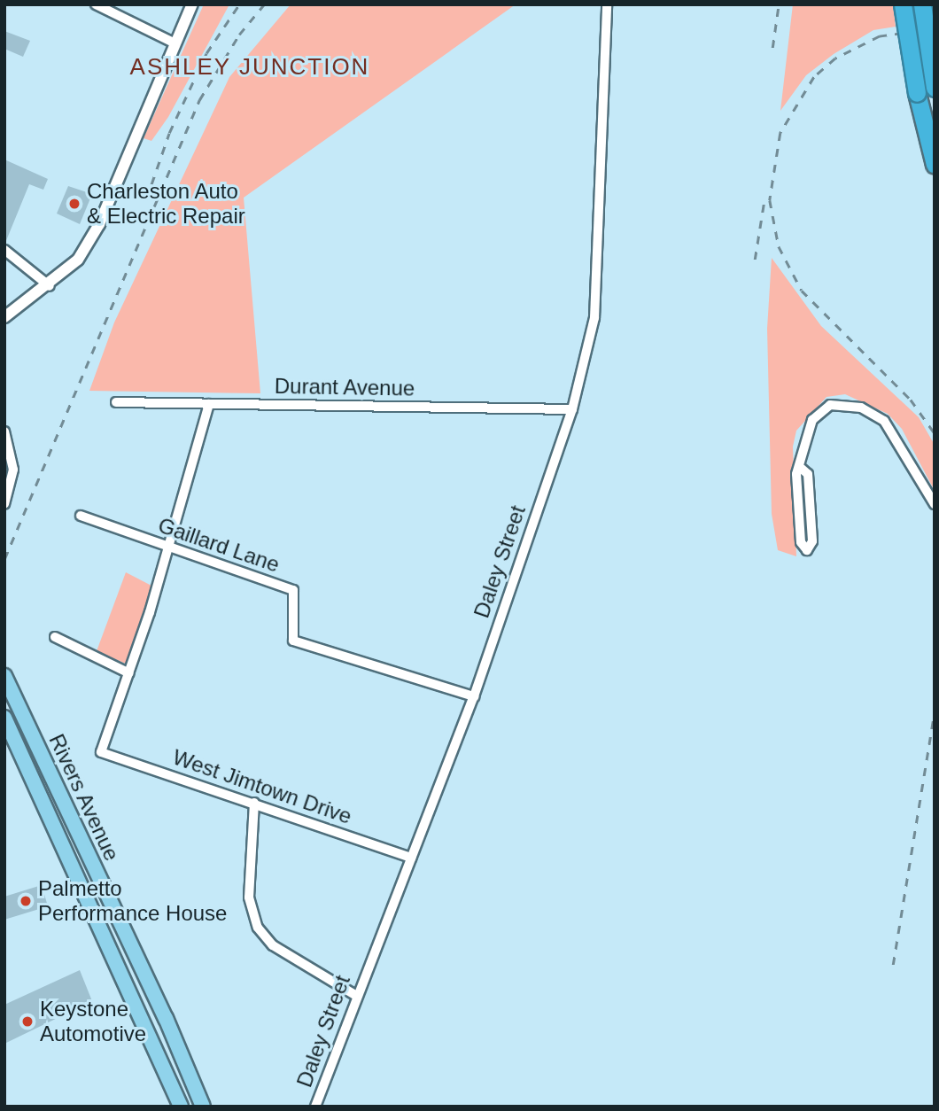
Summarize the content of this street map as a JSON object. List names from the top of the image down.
{
  "streets": {
    "main road": ["Rivers Avenue"],
    "street": [
      "Durant Avenue",
      "Gaillard Lane",
      "Daley Street",
      "West Jimtown Drive"
    ]
  },
  "crossings": [
    ["Durant Avenue", "Daley Street"],
    ["Gaillard Lane", "Daley Street"],
    ["Daley Street", "West Jimtown Drive"]
  ],
  "districts": ["ASHLEY JUNCTION"],
  "places": ["Charleston Auto & Electric Repair", "Palmetto Performance House", "Keystone Automotive"]
}
